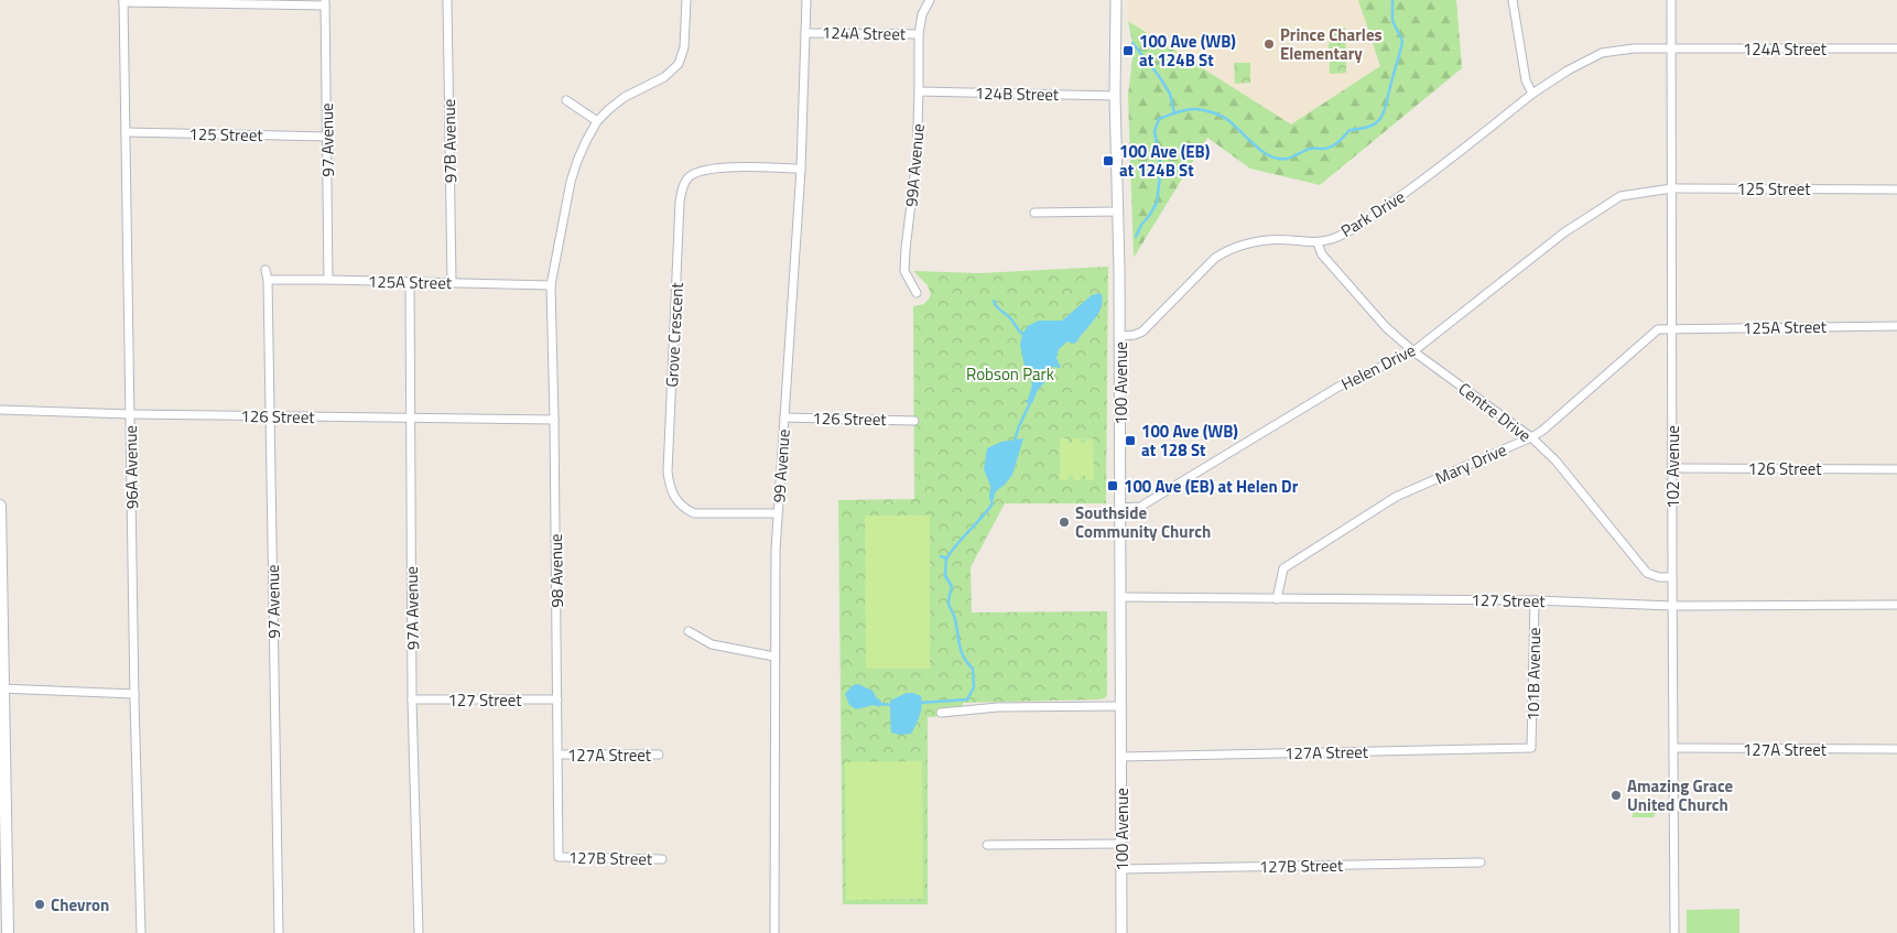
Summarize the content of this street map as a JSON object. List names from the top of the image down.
{
  "streets": {
    "street": [
      "124A Street",
      "124B Street",
      "125 Street",
      "97 Avenue",
      "97B Avenue",
      "99A Avenue",
      "Park Drive",
      "125A Street",
      "Grove Crescent",
      "Helen Drive",
      "100 Avenue",
      "Centre Drive",
      "126 Street",
      "Mary Drive",
      "99 Avenue",
      "96A Avenue",
      "102 Avenue",
      "98 Avenue",
      "127 Street",
      "97A Avenue",
      "101B Avenue",
      "127A Street",
      "127B Street"
    ]
  },
  "crossings": [
    ["124A Street", "99A Avenue"],
    ["124A Street", "Park Drive"],
    ["124A Street", "99 Avenue"],
    ["124A Street", "102 Avenue"],
    ["124B Street", "99A Avenue"],
    ["124B Street", "100 Avenue"],
    ["125 Street", "97 Avenue"],
    ["125 Street", "Helen Drive"],
    ["125 Street", "96A Avenue"],
    ["125 Street", "102 Avenue"],
    ["97 Avenue", "125A Street"],
    ["97 Avenue", "126 Street"],
    ["97B Avenue", "125A Street"],
    ["Park Drive", "100 Avenue"],
    ["Park Drive", "Centre Drive"],
    ["125A Street", "Mary Drive"],
    ["125A Street", "102 Avenue"],
    ["125A Street", "98 Avenue"],
    ["125A Street", "97A Avenue"],
    ["Grove Crescent", "99 Avenue"],
    ["Helen Drive", "100 Avenue"],
    ["Helen Drive", "Centre Drive"],
    ["100 Avenue", "127 Street"],
    ["100 Avenue", "127A Street"],
    ["100 Avenue", "127B Street"],
    ["Centre Drive", "Mary Drive"],
    ["Centre Drive", "102 Avenue"],
    ["126 Street", "99 Avenue"],
    ["126 Street", "96A Avenue"],
    ["126 Street", "102 Avenue"],
    ["126 Street", "98 Avenue"],
    ["126 Street", "97A Avenue"],
    ["Mary Drive", "102 Avenue"],
    ["Mary Drive", "127 Street"],
    ["102 Avenue", "127 Street"],
    ["102 Avenue", "127A Street"],
    ["98 Avenue", "127 Street"],
    ["98 Avenue", "127A Street"],
    ["98 Avenue", "127B Street"],
    ["127 Street", "97A Avenue"],
    ["127 Street", "101B Avenue"],
    ["101B Avenue", "127A Street"]
  ],
  "parks": ["Robson Park"],
  "places": {
    "other": [
      "Prince Charles Elementary",
      "Southside Community Church",
      "Amazing Grace United Church",
      "Chevron"
    ],
    "transit": [
      "100 Ave (WB) at 124B St",
      "100 Ave (EB) at 124B St",
      "100 Ave (WB) at 128 St",
      "100 Ave (EB) at Helen Dr"
    ]
  }
}
